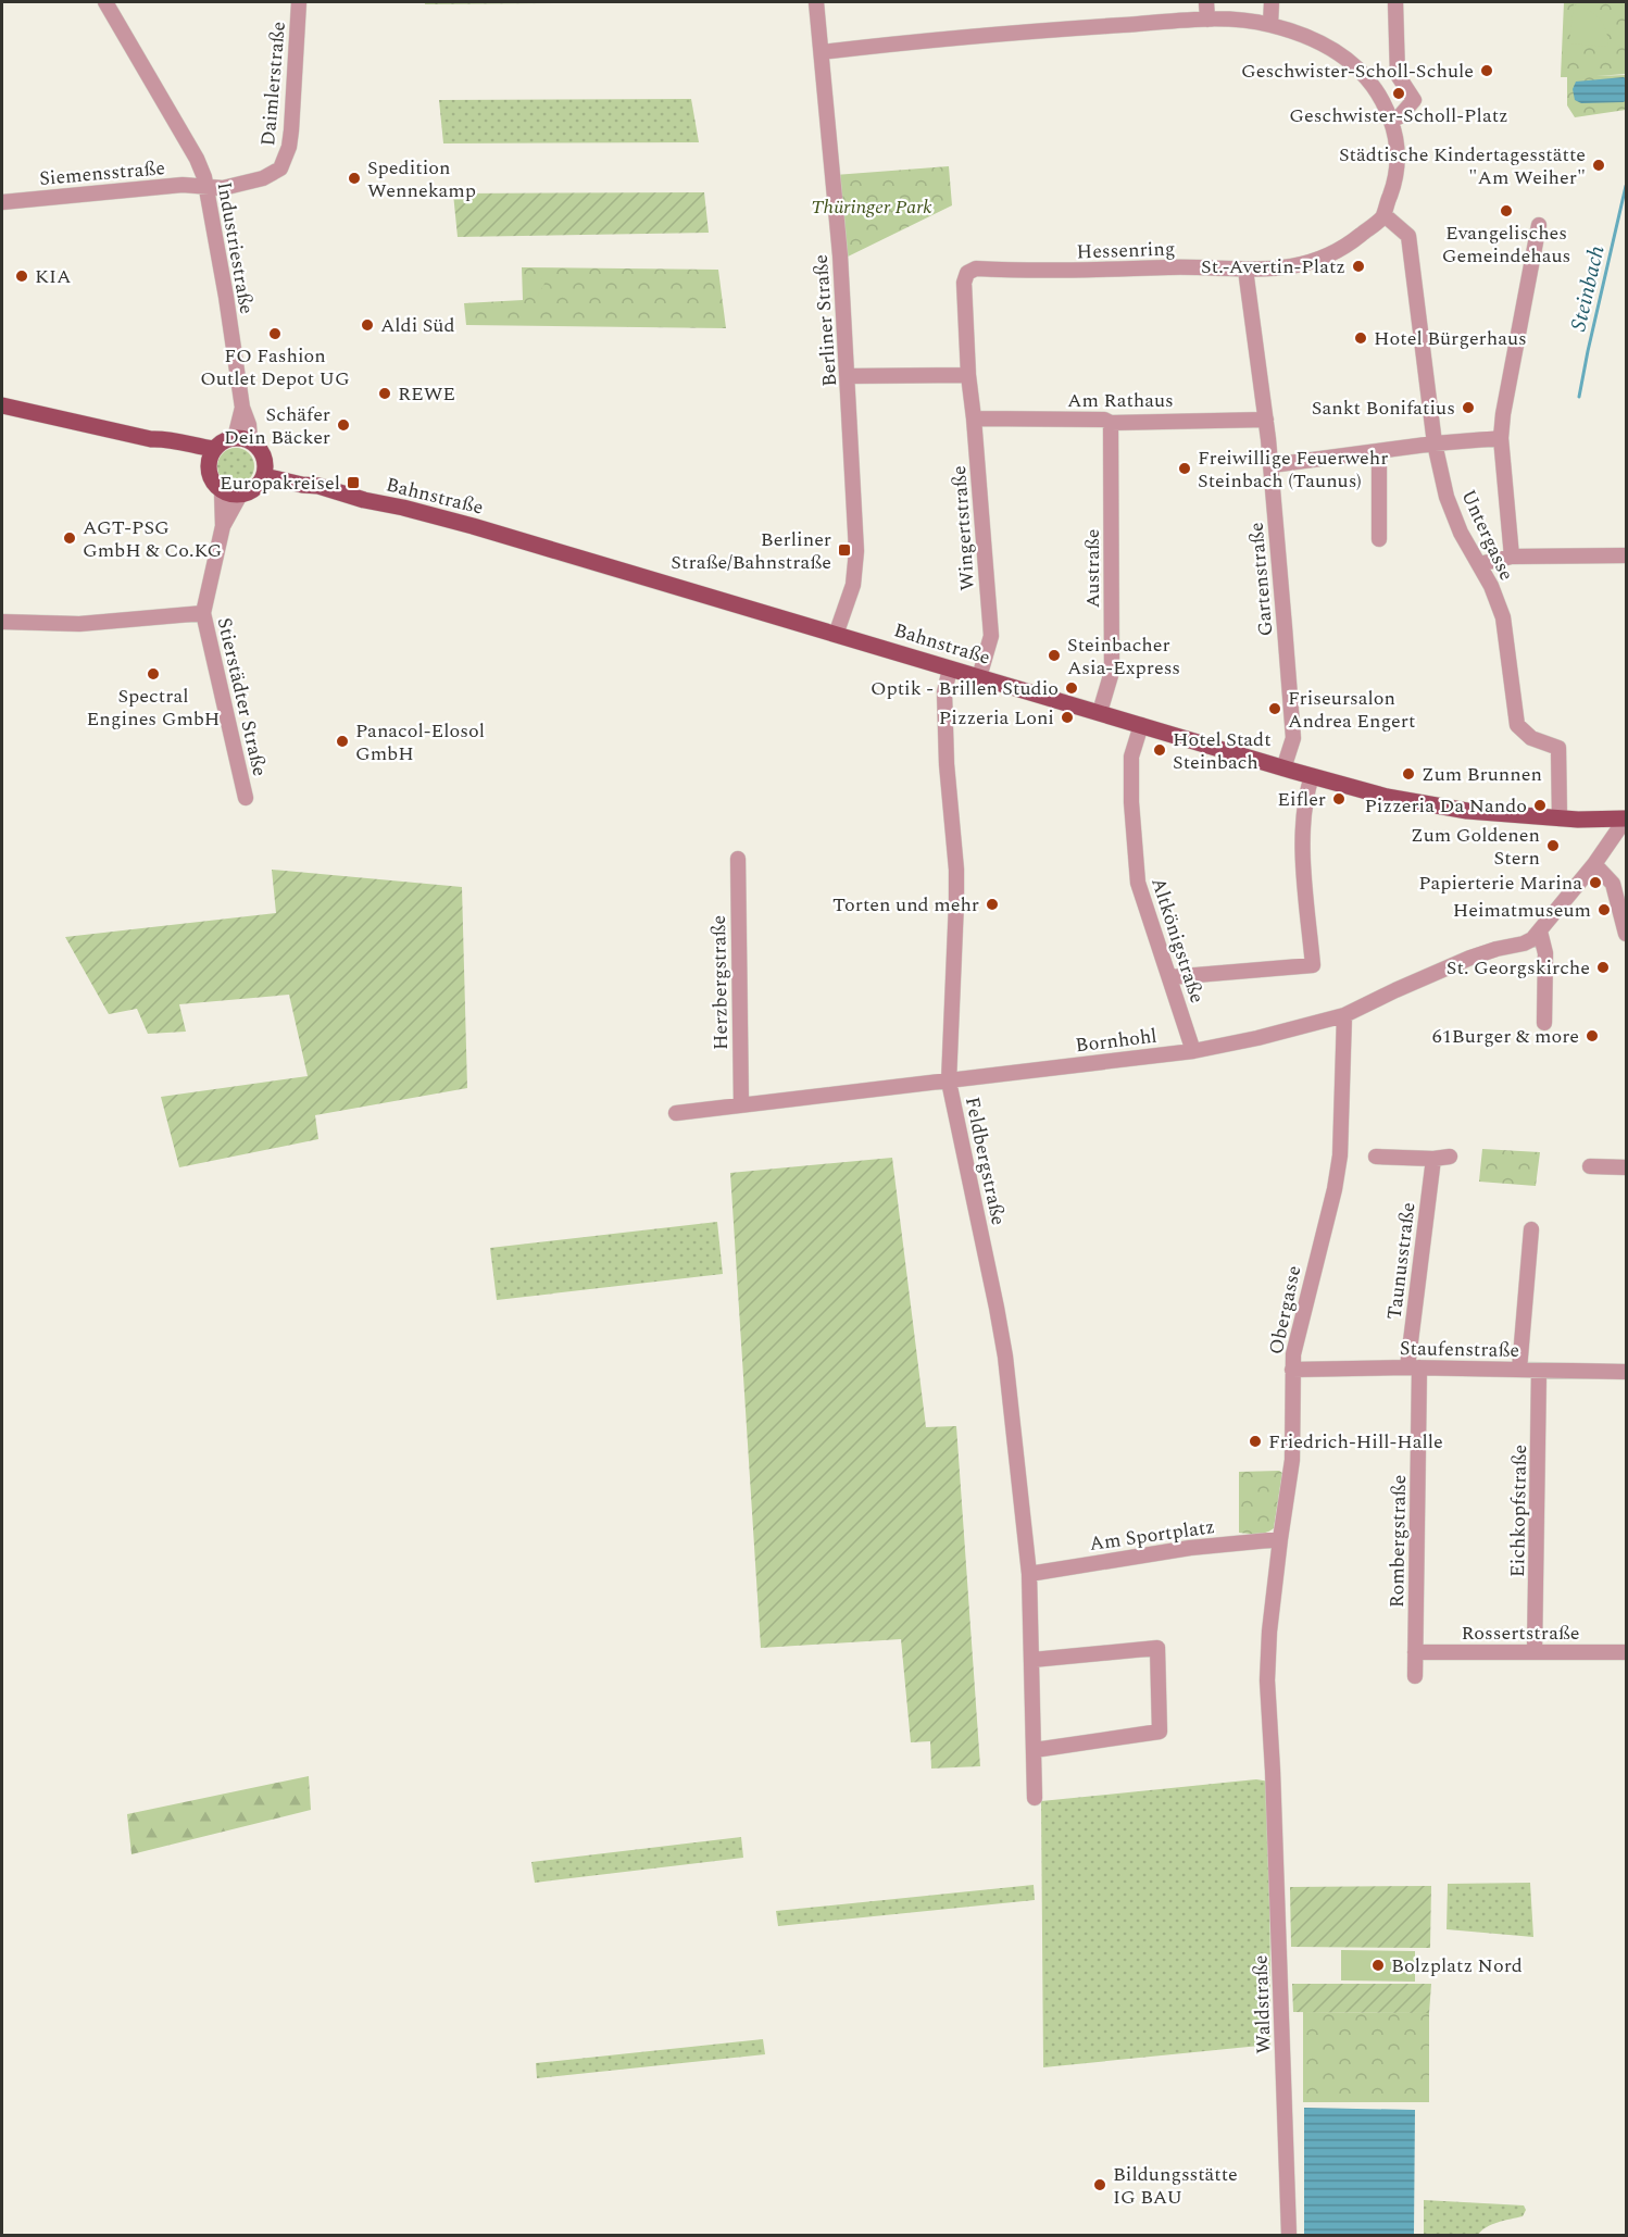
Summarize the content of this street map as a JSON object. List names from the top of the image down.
{
  "streets": {
    "main road": ["Bahnstraße"],
    "street": [
      "Daimlerstraße",
      "Siemensstraße",
      "Industriestraße",
      "Hessenring",
      "Berliner Straße",
      "Am Rathaus",
      "Wingertstraße",
      "Untergasse",
      "Austraße",
      "Gartenstraße",
      "Stierstädter Straße",
      "Altkönigstraße",
      "Herzbergstraße",
      "Bornhohl",
      "Feldbergstraße",
      "Taunusstraße",
      "Obergasse",
      "Staufenstraße",
      "Eichkopfstraße",
      "Am Sportplatz",
      "Rombergstraße",
      "Rossertstraße",
      "Waldstraße"
    ]
  },
  "crossings": [
    ["Daimlerstraße", "Siemensstraße"],
    ["Daimlerstraße", "Industriestraße"],
    ["Siemensstraße", "Industriestraße"],
    ["Industriestraße", "Bahnstraße"],
    ["Industriestraße", "Stierstädter Straße"],
    ["Hessenring", "Wingertstraße"],
    ["Hessenring", "Untergasse"],
    ["Hessenring", "Gartenstraße"],
    ["Berliner Straße", "Bahnstraße"],
    ["Am Rathaus", "Wingertstraße"],
    ["Am Rathaus", "Austraße"],
    ["Am Rathaus", "Gartenstraße"],
    ["Bahnstraße", "Wingertstraße"],
    ["Bahnstraße", "Untergasse"],
    ["Bahnstraße", "Austraße"],
    ["Bahnstraße", "Gartenstraße"],
    ["Bahnstraße", "Stierstädter Straße"],
    ["Bahnstraße", "Altkönigstraße"],
    ["Bahnstraße", "Bornhohl"],
    ["Bahnstraße", "Feldbergstraße"],
    ["Altkönigstraße", "Bornhohl"],
    ["Herzbergstraße", "Bornhohl"],
    ["Bornhohl", "Feldbergstraße"],
    ["Bornhohl", "Obergasse"],
    ["Feldbergstraße", "Am Sportplatz"],
    ["Taunusstraße", "Staufenstraße"],
    ["Taunusstraße", "Rombergstraße"],
    ["Obergasse", "Staufenstraße"],
    ["Obergasse", "Am Sportplatz"],
    ["Obergasse", "Waldstraße"],
    ["Staufenstraße", "Eichkopfstraße"],
    ["Staufenstraße", "Rombergstraße"],
    ["Eichkopfstraße", "Rossertstraße"],
    ["Rombergstraße", "Rossertstraße"]
  ],
  "water": ["Steinbach"],
  "parks": ["Thüringer Park"],
  "places": {
    "other": [
      "Geschwister-Scholl-Schule",
      "Geschwister-Scholl-Platz",
      "Städtische Kindertagesstätte \"Am Weiher\"",
      "Spedition Wennekamp",
      "Evangelisches Gemeindehaus",
      "St.-Avertin-Platz",
      "KIA",
      "Aldi Süd",
      "FO Fashion Outlet Depot UG",
      "Hotel Bürgerhaus",
      "REWE",
      "Sankt Bonifatius",
      "Schäfer Dein Bäcker",
      "Freiwillige Feuerwehr Steinbach (Taunus)",
      "AGT-PSG GmbH & Co.KG",
      "Steinbacher Asia-Express",
      "Spectral Engines GmbH",
      "Optik - Brillen Studio",
      "Friseursalon Andrea Engert",
      "Pizzeria Loni",
      "Panacol-Elosol GmbH",
      "Hotel Stadt Steinbach",
      "Zum Brunnen",
      "Eifler",
      "Pizzeria Da Nando",
      "Zum Goldenen Stern",
      "Papierterie Marina",
      "Torten und mehr",
      "Heimatmuseum",
      "St. Georgskirche",
      "61Burger & more",
      "Friedrich-Hill-Halle",
      "Bolzplatz Nord",
      "Bildungsstätte IG BAU"
    ],
    "transit": ["Europakreisel", "Berliner Straße/Bahnstraße"]
  }
}
